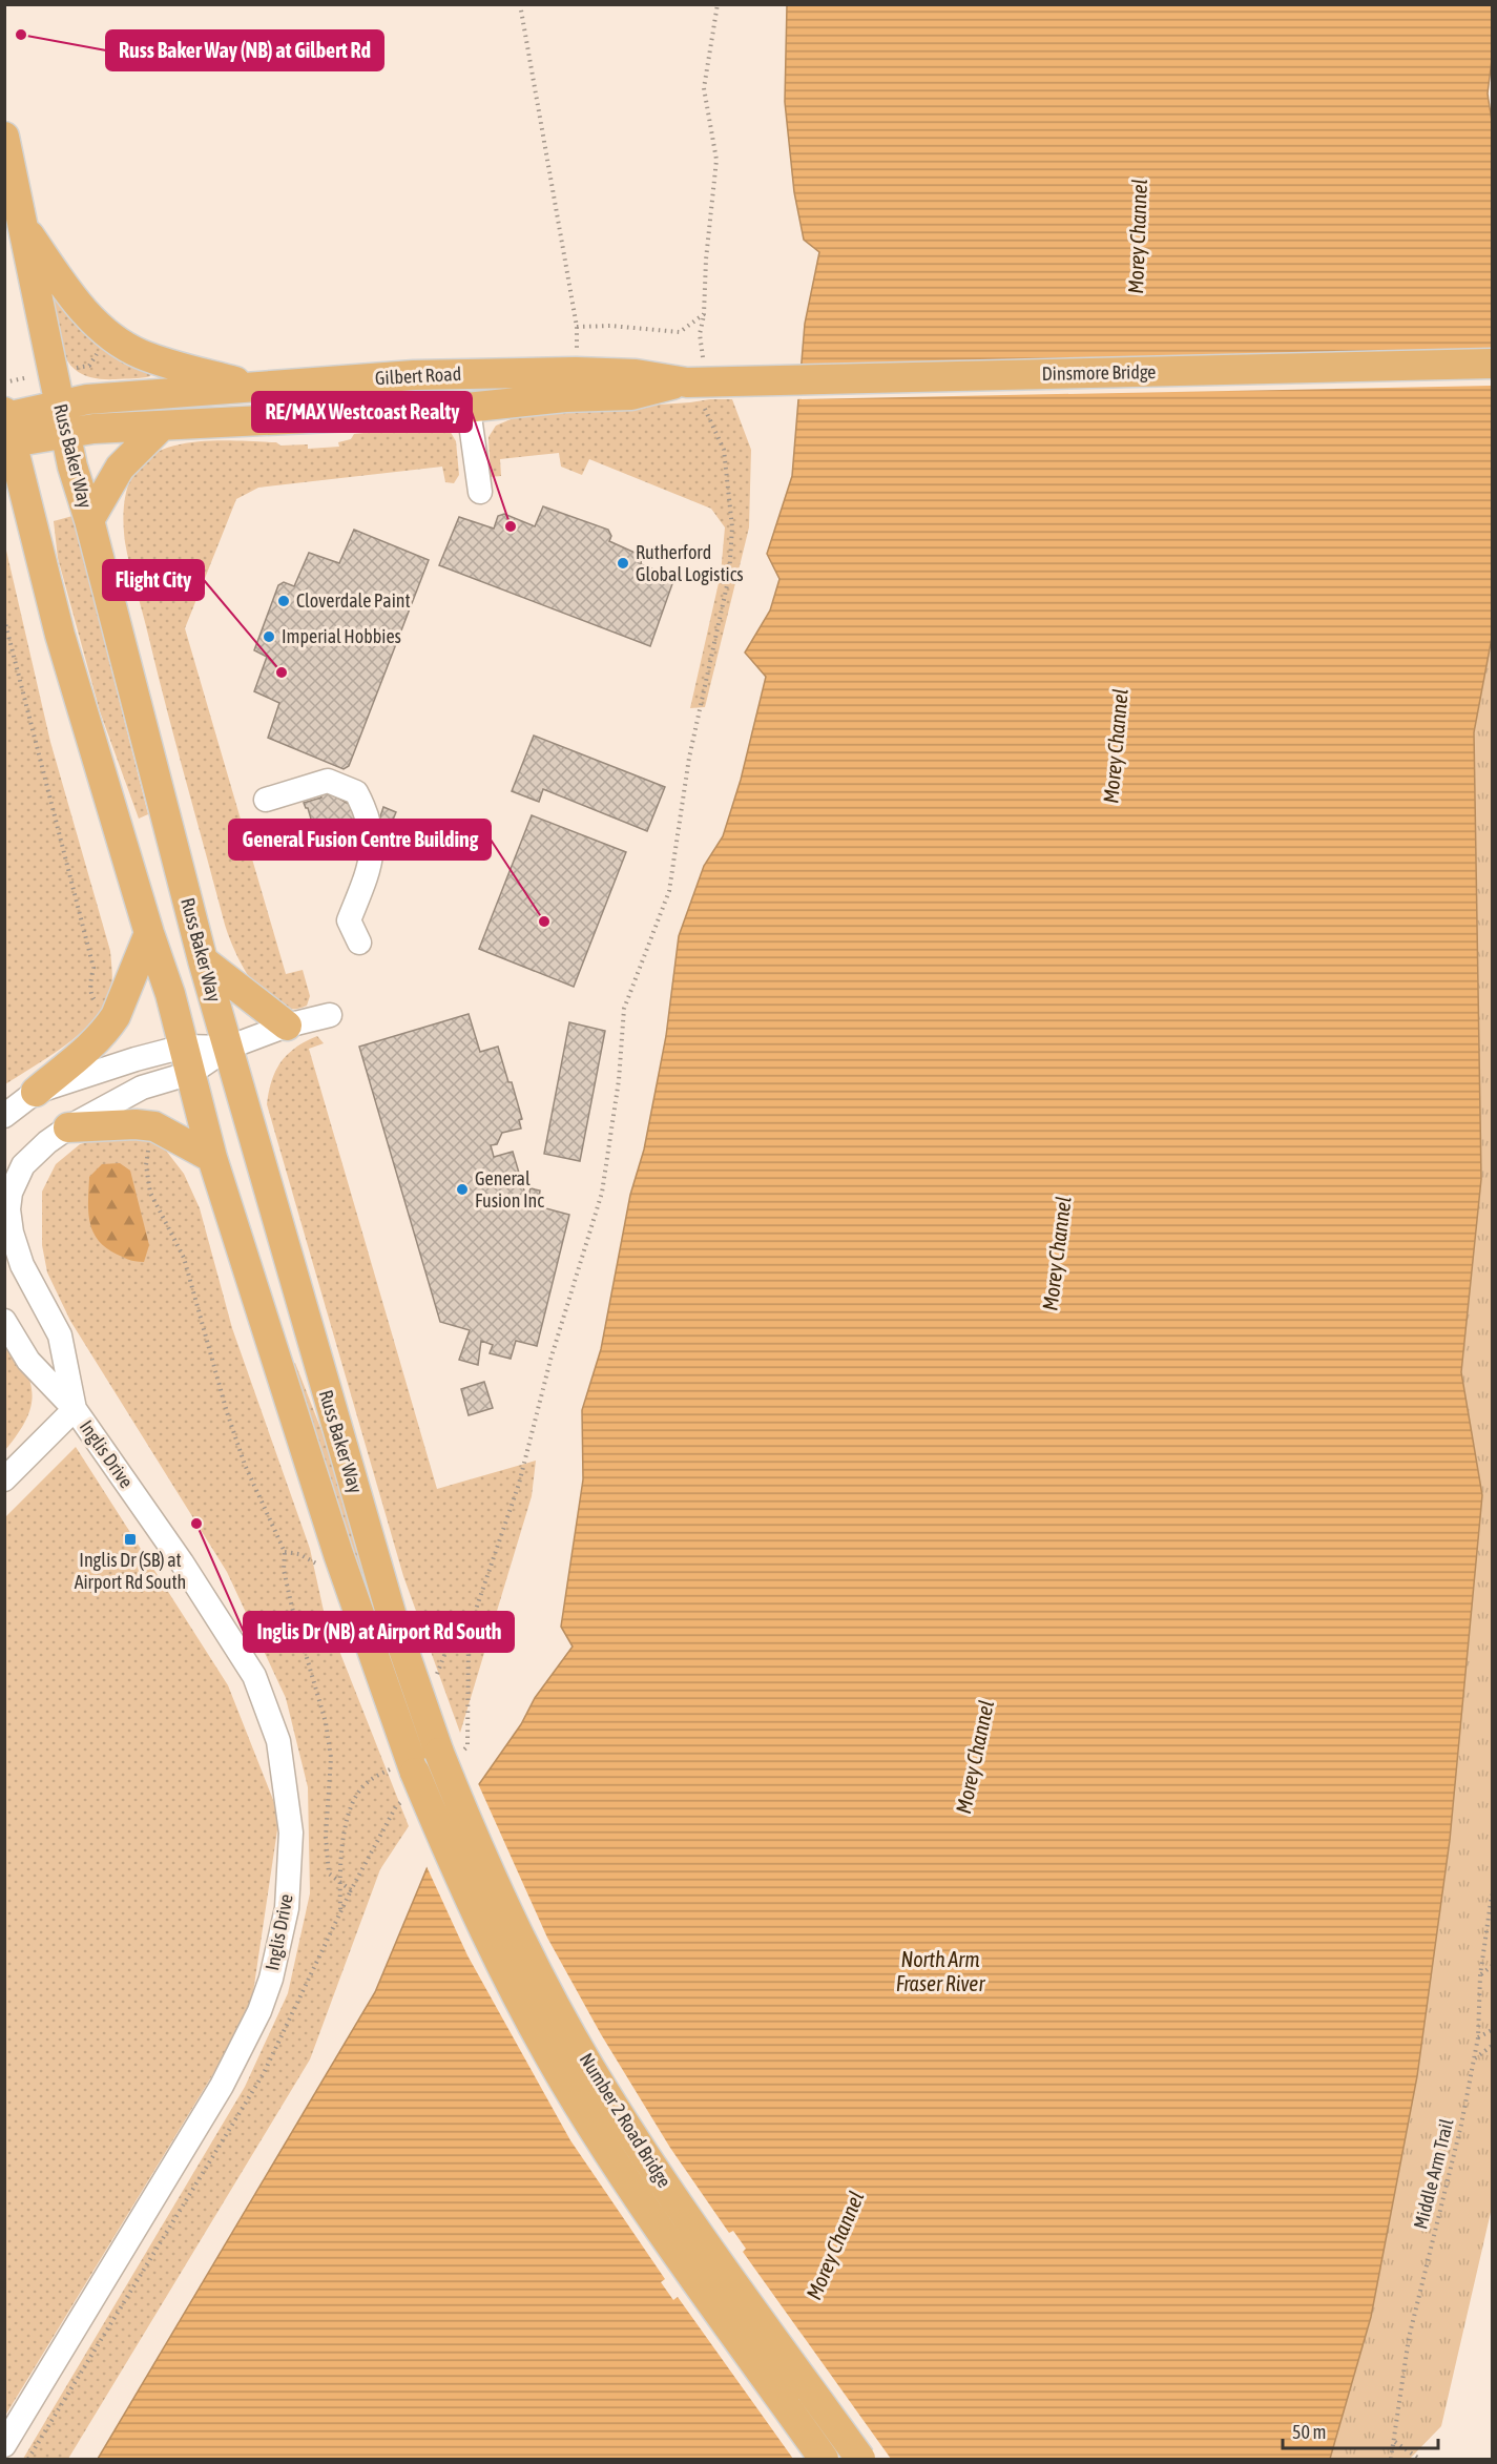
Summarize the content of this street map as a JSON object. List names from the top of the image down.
{
  "streets": {
    "main road": [
      "Dinsmore Bridge",
      "Gilbert Road",
      "Russ Baker Way",
      "Number 2 Road Bridge"
    ],
    "street": ["Inglis Drive"],
    "path": ["Middle Arm Trail"]
  },
  "crossings": [
    ["Dinsmore Bridge", "Gilbert Road"],
    ["Gilbert Road", "Russ Baker Way"],
    ["Russ Baker Way", "Inglis Drive"],
    ["Russ Baker Way", "Number 2 Road Bridge"]
  ],
  "water": ["Morey Channel", "North Arm Fraser River"],
  "places": {
    "other": [
      "Russ Baker Way (NB) at Gilbert Rd",
      "RE/MAX Westcoast Realty",
      "Rutherford Global Logistics",
      "Cloverdale Paint",
      "Imperial Hobbies",
      "Flight City",
      "General Fusion Centre Building",
      "General Fusion Inc",
      "Inglis Dr (NB) at Airport Rd South"
    ],
    "transit": ["Inglis Dr (SB) at Airport Rd South"]
  },
  "scale_bar": "50 m"
}
